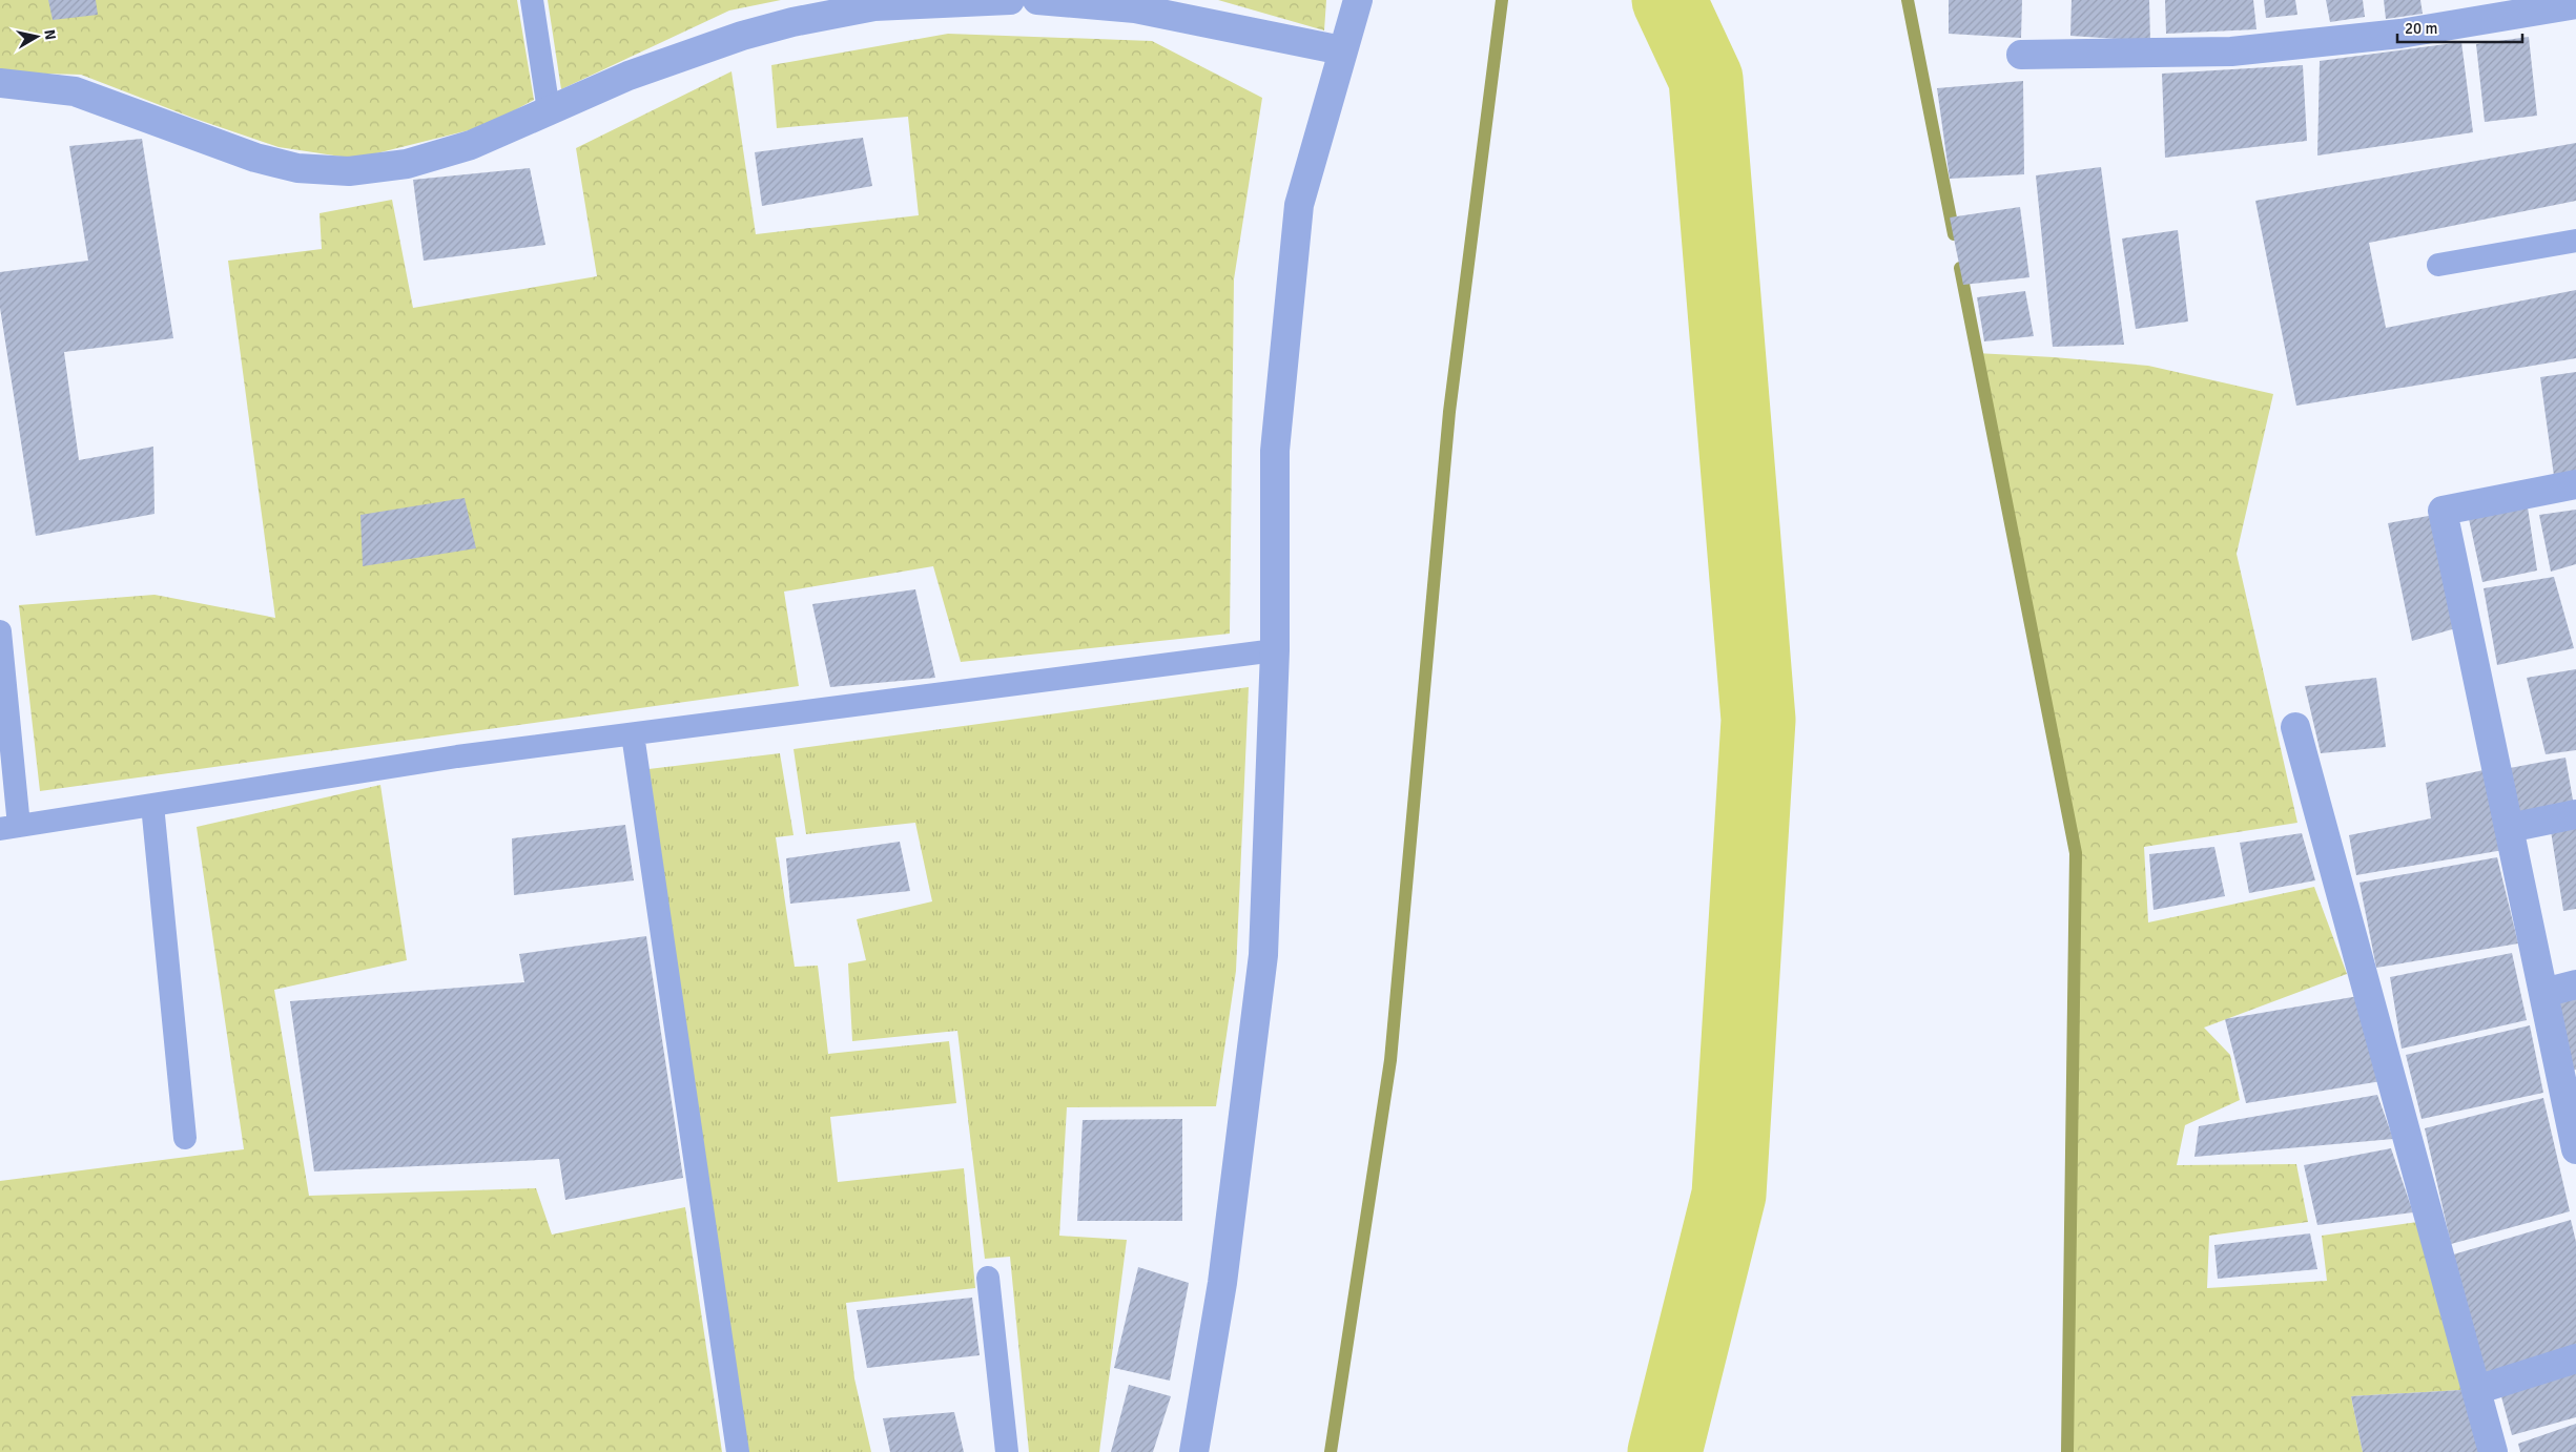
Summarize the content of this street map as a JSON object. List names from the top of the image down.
{
  "scale_bar": "20 m",
  "north": "right"
}
